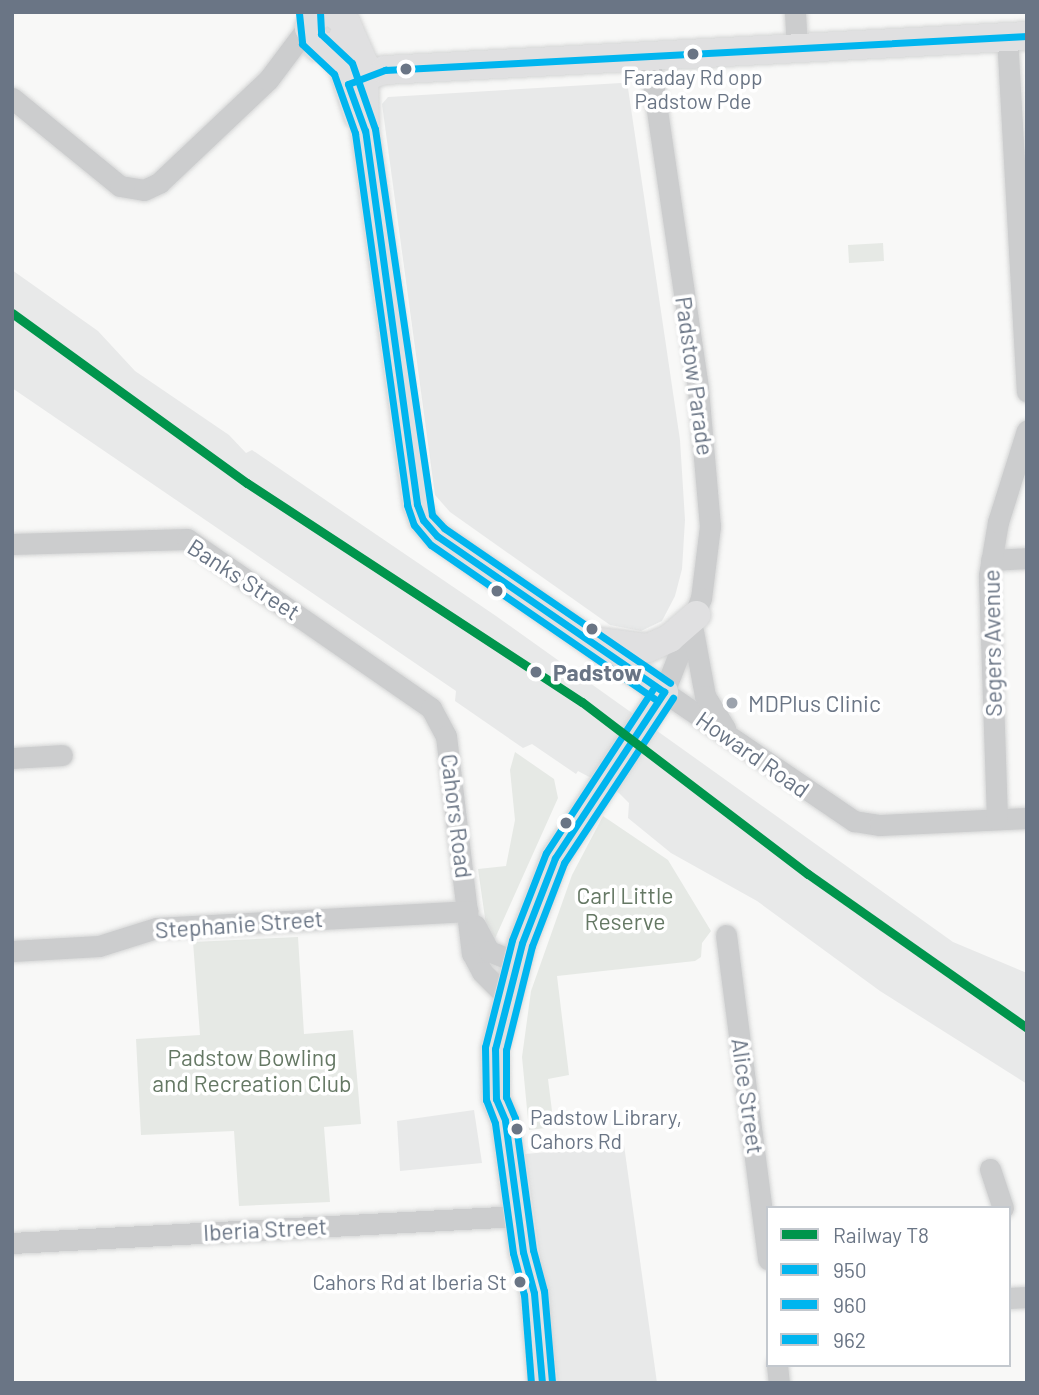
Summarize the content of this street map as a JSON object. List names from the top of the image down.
{
  "streets": {
    "main road": ["Howard Road"],
    "street": [
      "Padstow Parade",
      "Banks Street",
      "Segers Avenue",
      "Cahors Road",
      "Stephanie Street",
      "Alice Street",
      "Iberia Street"
    ]
  },
  "crossings": [
    ["Padstow Parade", "Howard Road"],
    ["Banks Street", "Cahors Road"],
    ["Segers Avenue", "Howard Road"],
    ["Cahors Road", "Stephanie Street"]
  ],
  "parks": ["Carl Little Reserve", "Padstow Bowling and Recreation Club"],
  "places": [
    "Faraday Rd opp Padstow Pde",
    "Padstow",
    "MDPlus Clinic",
    "Padstow Library, Cahors Rd",
    "Cahors Rd at Iberia St"
  ],
  "lines": [
    "transit line 962",
    "transit line 960",
    "transit line 950",
    "rail line T8"
  ],
  "legend": [
    "Railway T8",
    "950",
    "960",
    "962"
  ]
}
